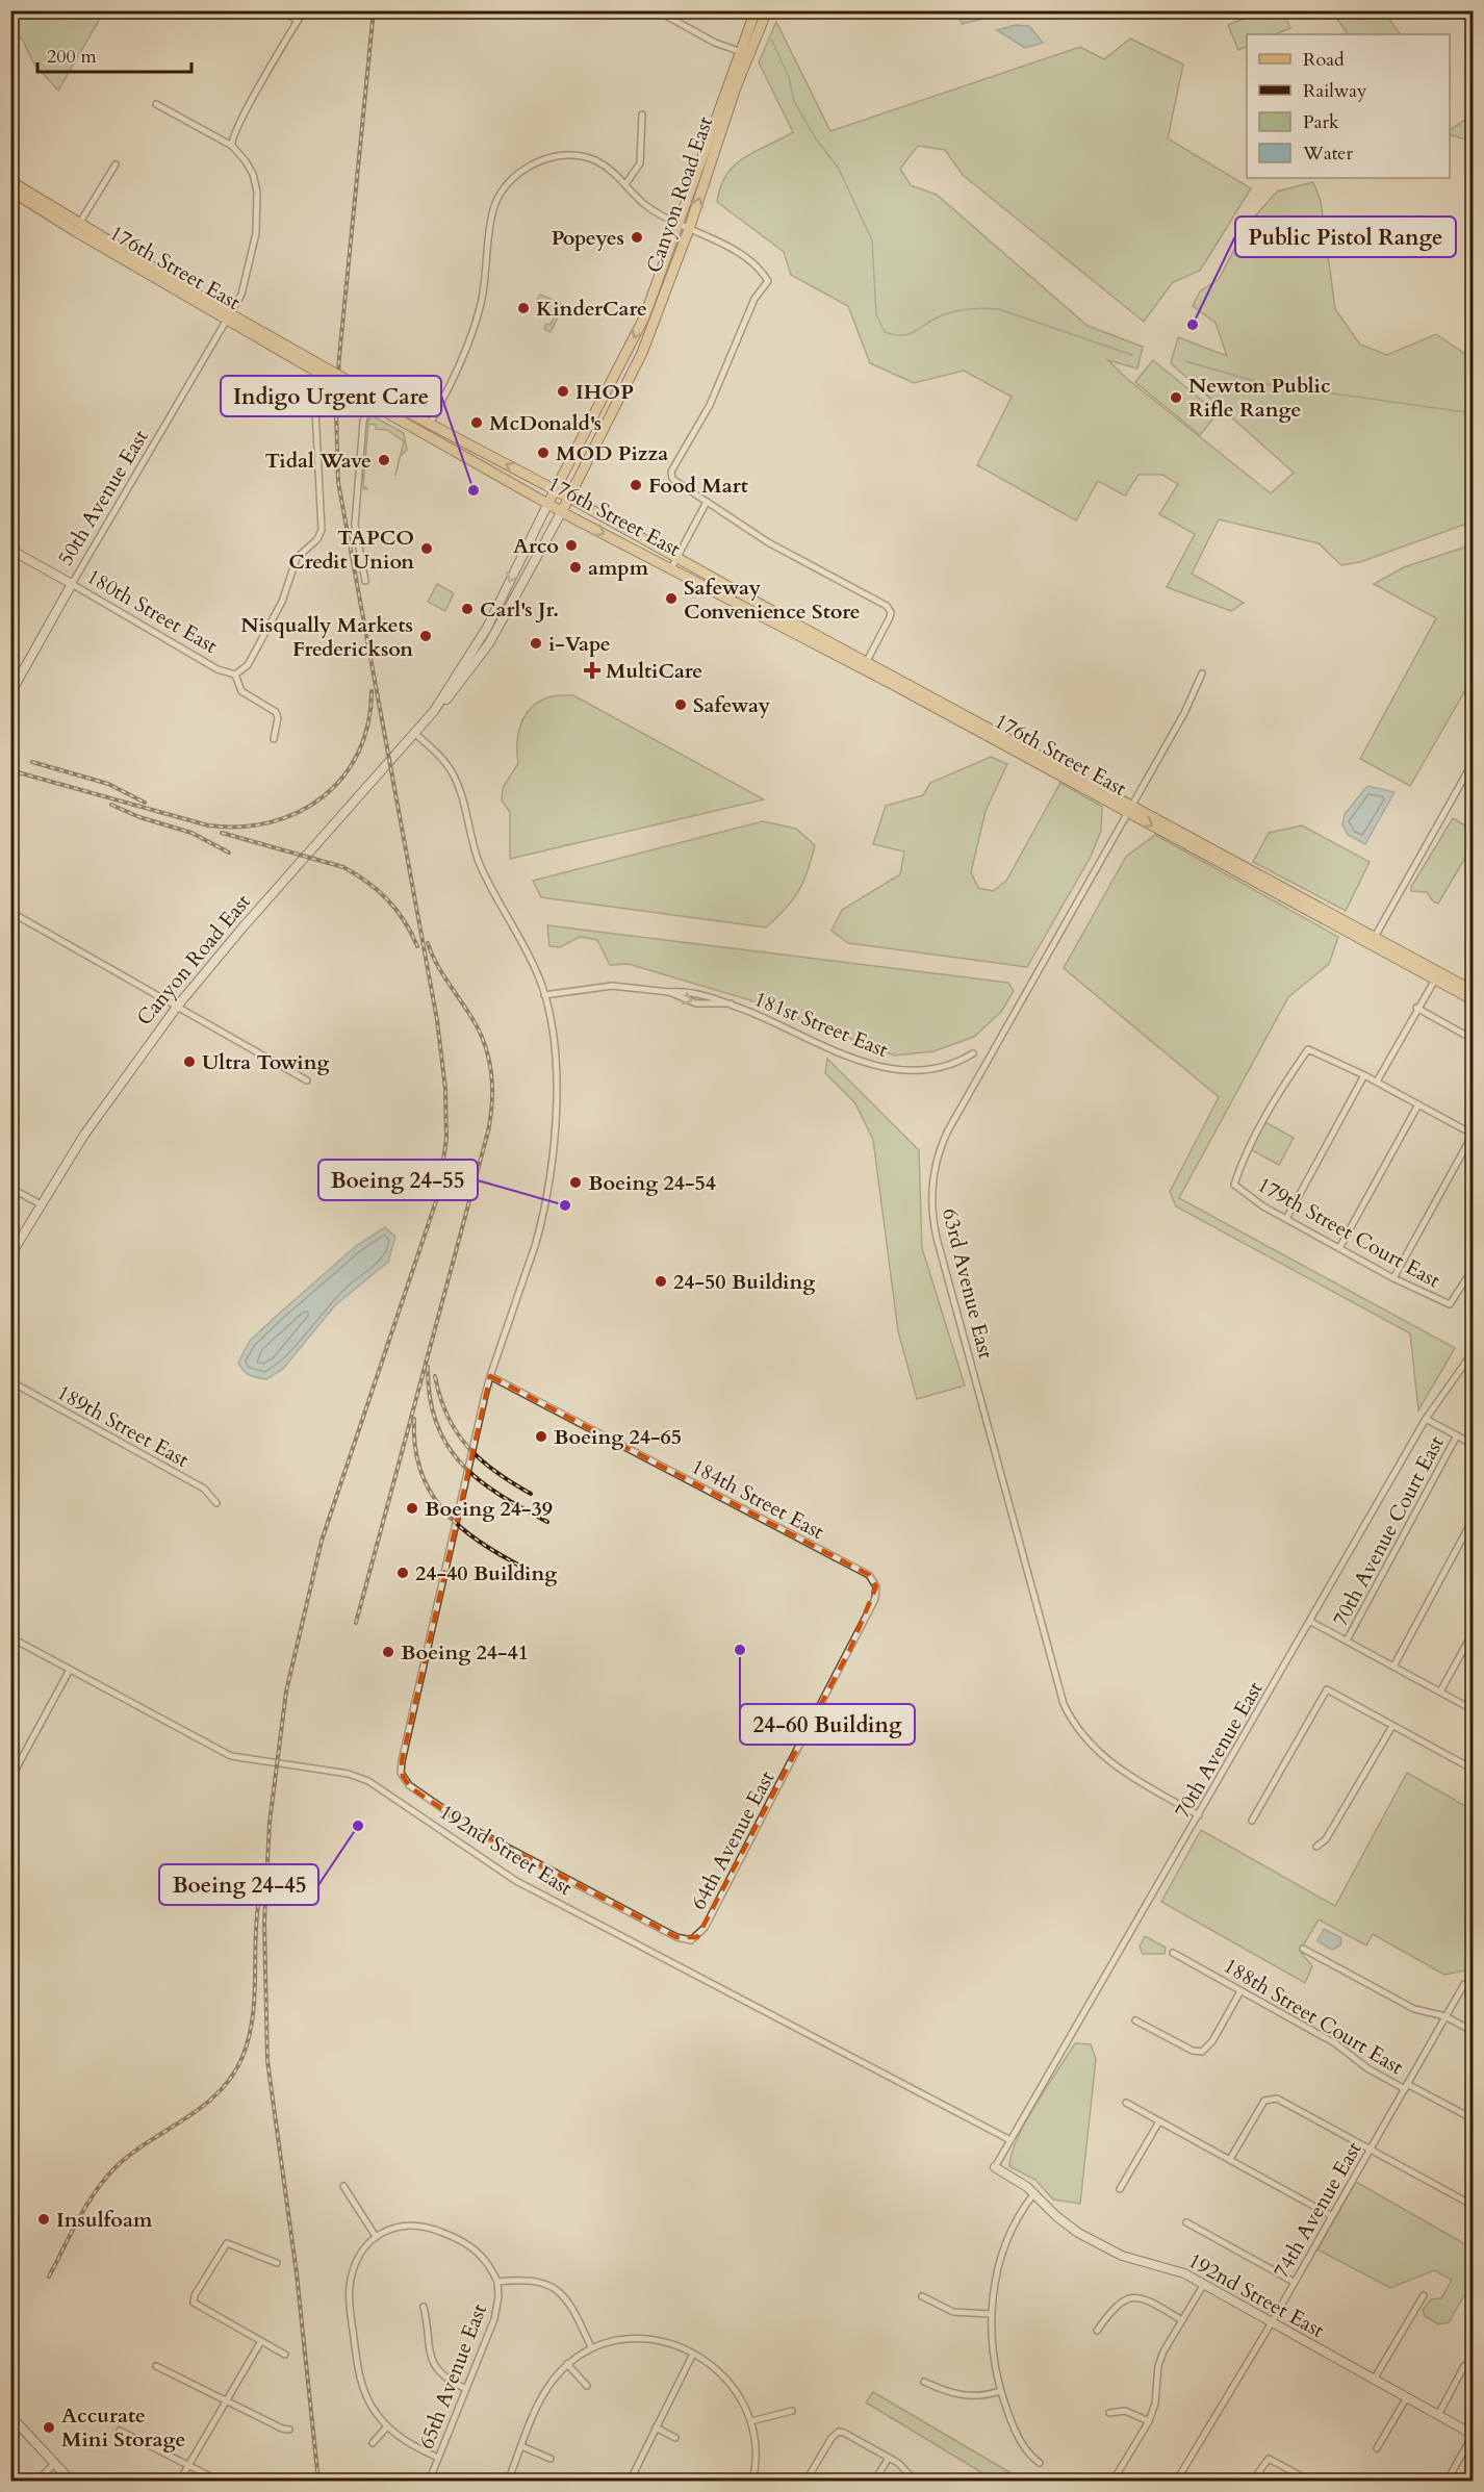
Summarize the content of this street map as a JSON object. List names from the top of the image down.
{
  "streets": {
    "main road": [
      "Canyon Road East",
      "176th Street East",
      "50th Avenue East",
      "180th Street East",
      "192nd Street East"
    ],
    "street": [
      "181st Street East",
      "179th Street Court East",
      "63rd Avenue East",
      "189th Street East",
      "184th Street East",
      "70th Avenue Court East",
      "70th Avenue East",
      "64th Avenue East",
      "188th Street Court East",
      "74th Avenue East",
      "65th Avenue East"
    ]
  },
  "crossings": [
    ["Canyon Road East", "176th Street East"],
    ["176th Street East", "50th Avenue East"],
    ["176th Street East", "63rd Avenue East"],
    ["50th Avenue East", "180th Street East"],
    ["63rd Avenue East", "70th Avenue East"],
    ["184th Street East", "64th Avenue East"],
    ["70th Avenue East", "192nd Street East"],
    ["192nd Street East", "74th Avenue East"],
    ["188th Street Court East", "74th Avenue East"]
  ],
  "places": {
    "other": [
      "Popeyes",
      "KinderCare",
      "Public Pistol Range",
      "IHOP",
      "Newton Public Rifle Range",
      "McDonald's",
      "MOD Pizza",
      "Tidal Wave",
      "Food Mart",
      "Indigo Urgent Care",
      "Arco",
      "TAPCO Credit Union",
      "ampm",
      "Safeway Convenience Store",
      "Carl's Jr.",
      "Nisqually Markets Frederickson",
      "i-Vape",
      "Safeway",
      "Ultra Towing",
      "Boeing 24-54",
      "Boeing 24-55",
      "24-50 Building",
      "Boeing 24-65",
      "Boeing 24-39",
      "24-40 Building",
      "24-60 Building",
      "Boeing 24-41",
      "Boeing 24-45",
      "Insulfoam",
      "Accurate Mini Storage"
    ],
    "health": ["MultiCare"]
  },
  "legend": [
    "Road",
    "Railway",
    "Park",
    "Water"
  ],
  "scale_bar": "200 m"
}
